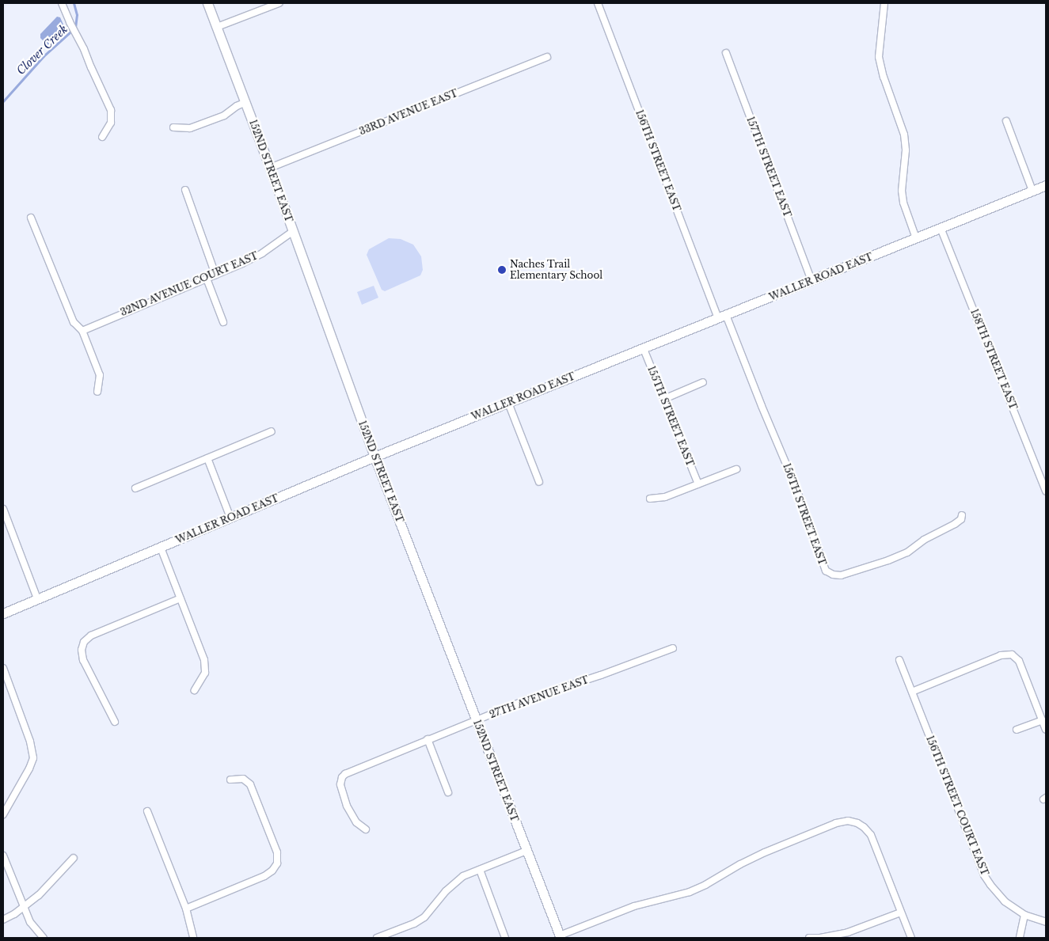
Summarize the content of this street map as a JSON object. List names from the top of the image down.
{
  "streets": {
    "street": [
      "33RD AVENUE EAST",
      "156TH STREET EAST",
      "157TH STREET EAST",
      "152ND STREET EAST",
      "WALLER ROAD EAST",
      "32ND AVENUE COURT EAST",
      "158TH STREET EAST",
      "155TH STREET EAST",
      "27TH AVENUE EAST",
      "156TH STREET COURT EAST"
    ]
  },
  "crossings": [
    ["33RD AVENUE EAST", "152ND STREET EAST"],
    ["156TH STREET EAST", "WALLER ROAD EAST"],
    ["157TH STREET EAST", "WALLER ROAD EAST"],
    ["152ND STREET EAST", "WALLER ROAD EAST"],
    ["152ND STREET EAST", "32ND AVENUE COURT EAST"],
    ["152ND STREET EAST", "27TH AVENUE EAST"],
    ["WALLER ROAD EAST", "158TH STREET EAST"],
    ["WALLER ROAD EAST", "155TH STREET EAST"]
  ],
  "water": ["Clover Creek"],
  "places": ["Naches Trail Elementary School"]
}
